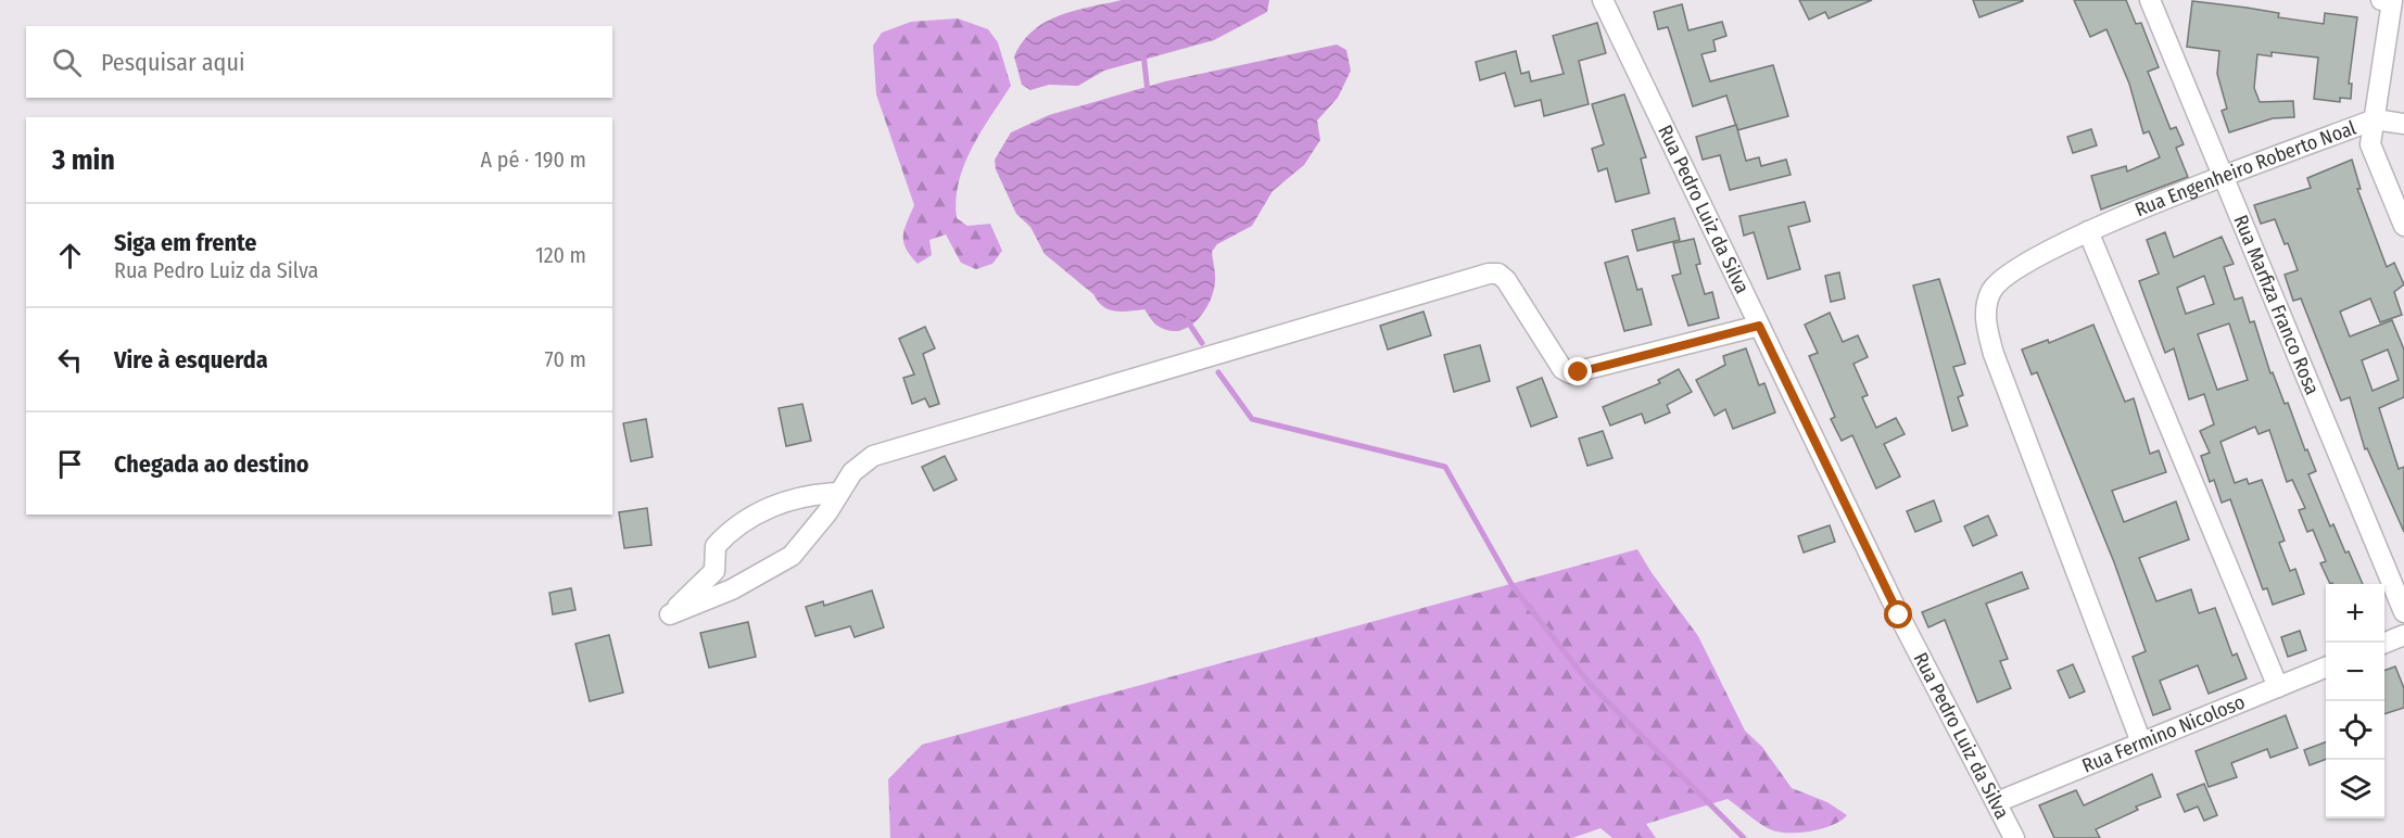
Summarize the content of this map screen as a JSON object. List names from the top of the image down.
{
  "streets": {
    "street": [
      "Rua Engenheiro Roberto Noal",
      "Rua Pedro Luiz da Silva",
      "Rua Marfiza Franco Rosa",
      "Rua Fermino Nicoloso"
    ]
  },
  "crossings": [
    ["Rua Engenheiro Roberto Noal", "Rua Marfiza Franco Rosa"],
    ["Rua Engenheiro Roberto Noal", "Rua Fermino Nicoloso"],
    ["Rua Pedro Luiz da Silva", "Rua Fermino Nicoloso"]
  ],
  "page": {
    "search": "Pesquisar aqui",
    "heading": ["3 min", "A pé · 190 m"],
    "list": [
      ["Siga em frente", "Rua Pedro Luiz da Silva", "120 m"],
      ["Vire à esquerda", "70 m"],
      "Chegada ao destino"
    ],
    "map_buttons": ["+", "−"]
  }
}
